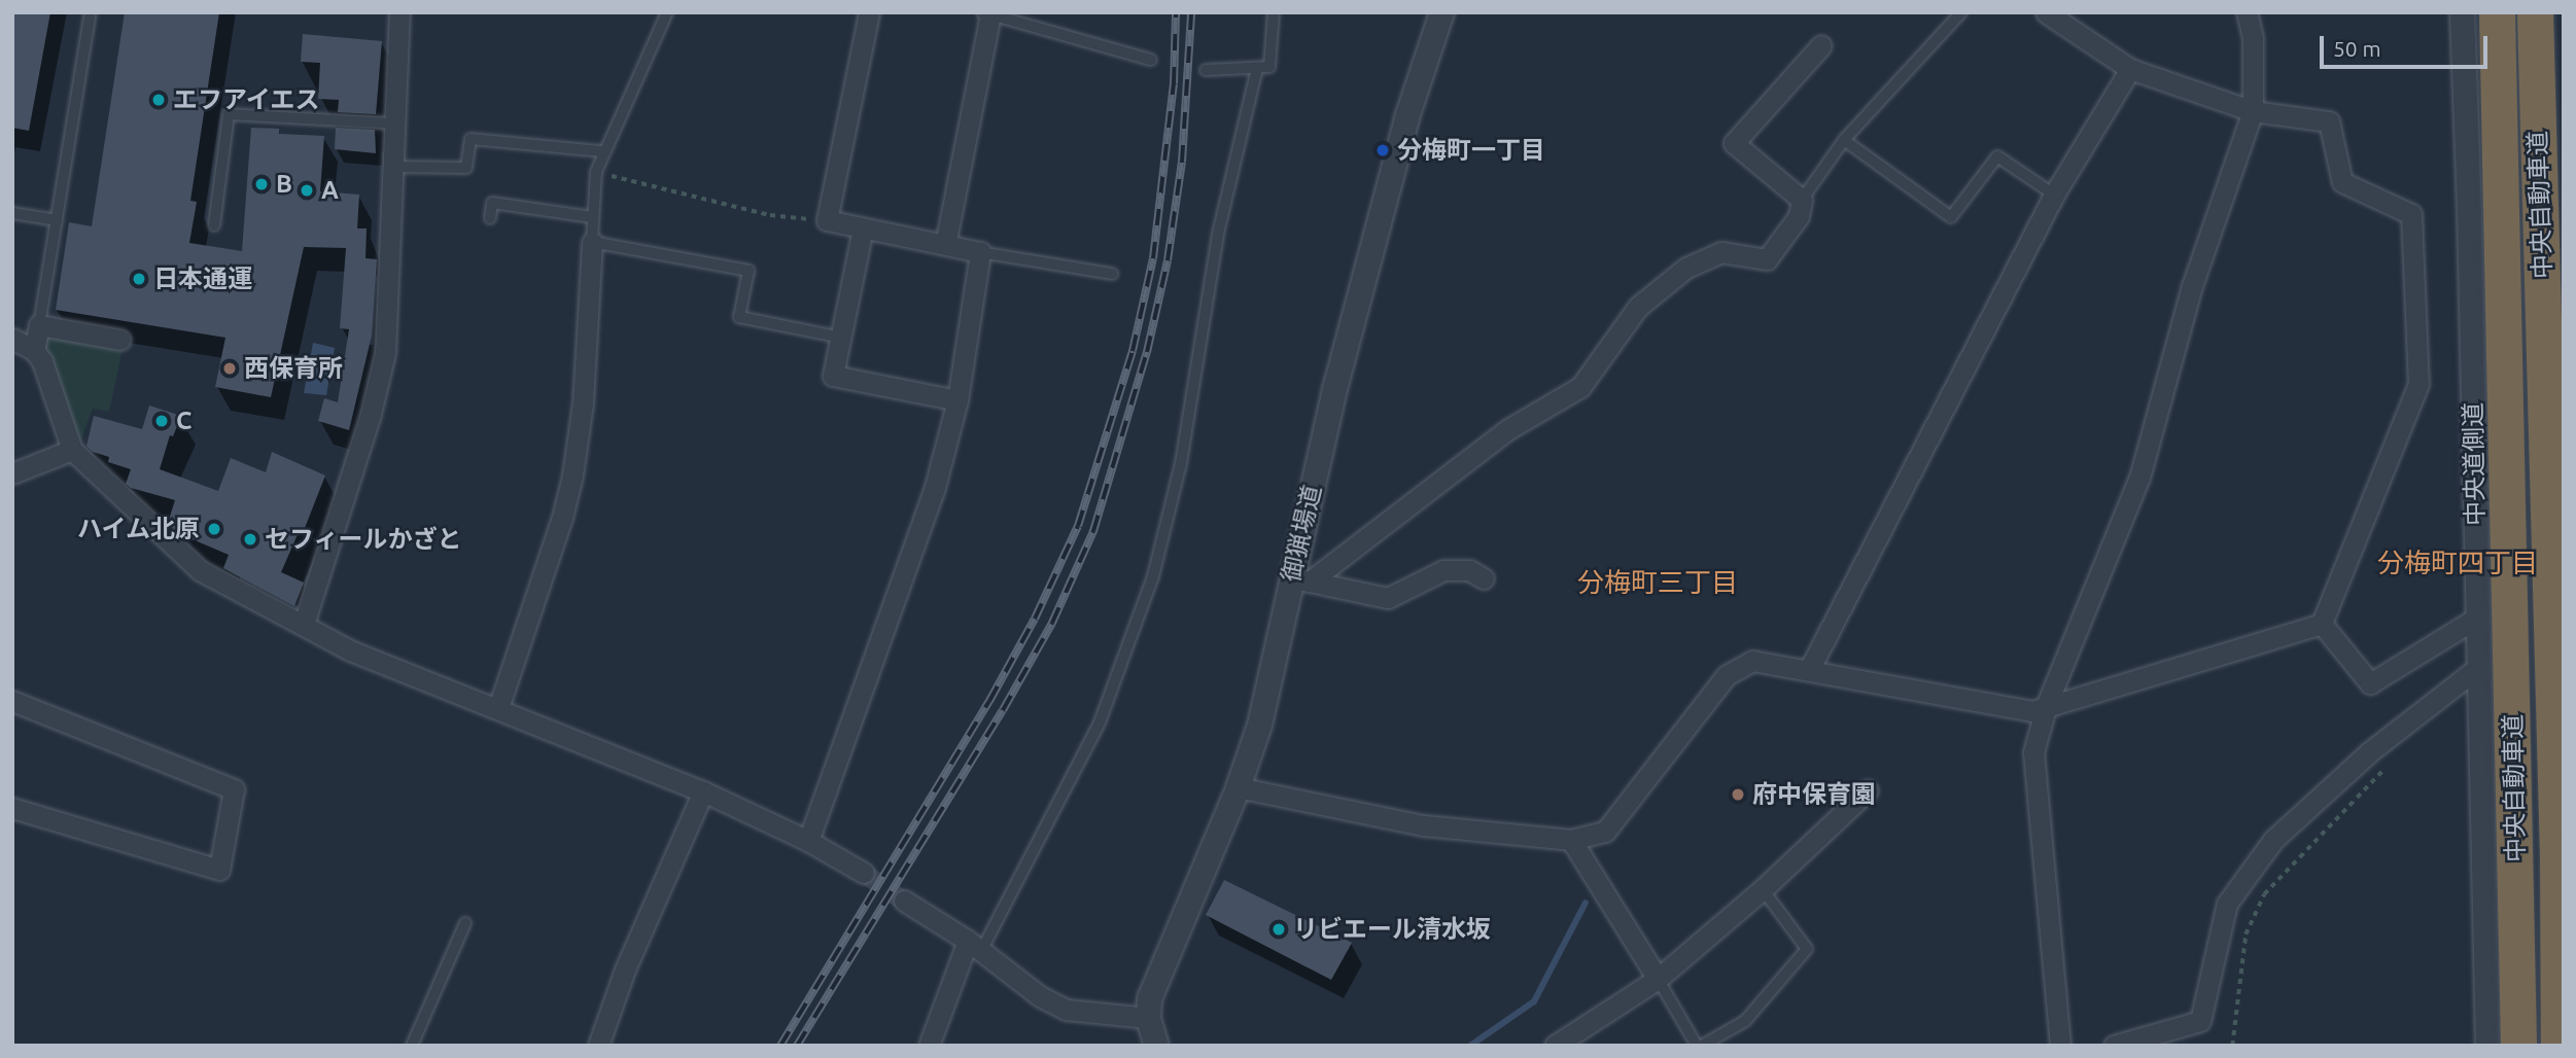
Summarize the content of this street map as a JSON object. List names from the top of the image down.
{
  "streets": {
    "highway": ["中央自動車道"],
    "street": ["中央道側道", "御猟場道"]
  },
  "districts": ["分梅町四丁目", "分梅町三丁目"],
  "places": [
    "エフアイエス",
    "分梅町一丁目",
    "B",
    "A",
    "日本通運",
    "西保育所",
    "C",
    "ハイム北原",
    "セフィールかざと",
    "府中保育園",
    "リビエール清水坂"
  ],
  "scale_bar": "50 m"
}
